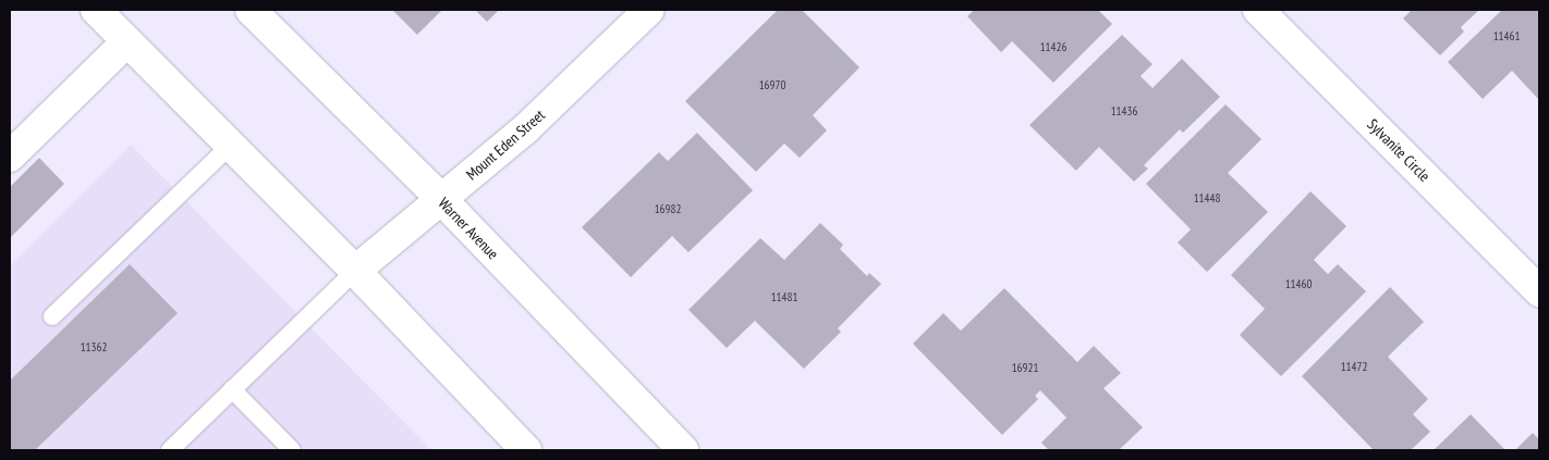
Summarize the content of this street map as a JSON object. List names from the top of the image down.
{
  "streets": {
    "main road": ["Mount Eden Street", "Sylvanite Circle", "Warner Avenue"]
  },
  "crossings": [
    ["Mount Eden Street", "Warner Avenue"]
  ],
  "house_numbers": [
    "11461",
    "11426",
    "16970",
    "11436",
    "11448",
    "16982",
    "11460",
    "11481",
    "11362",
    "11472",
    "16921"
  ]
}
